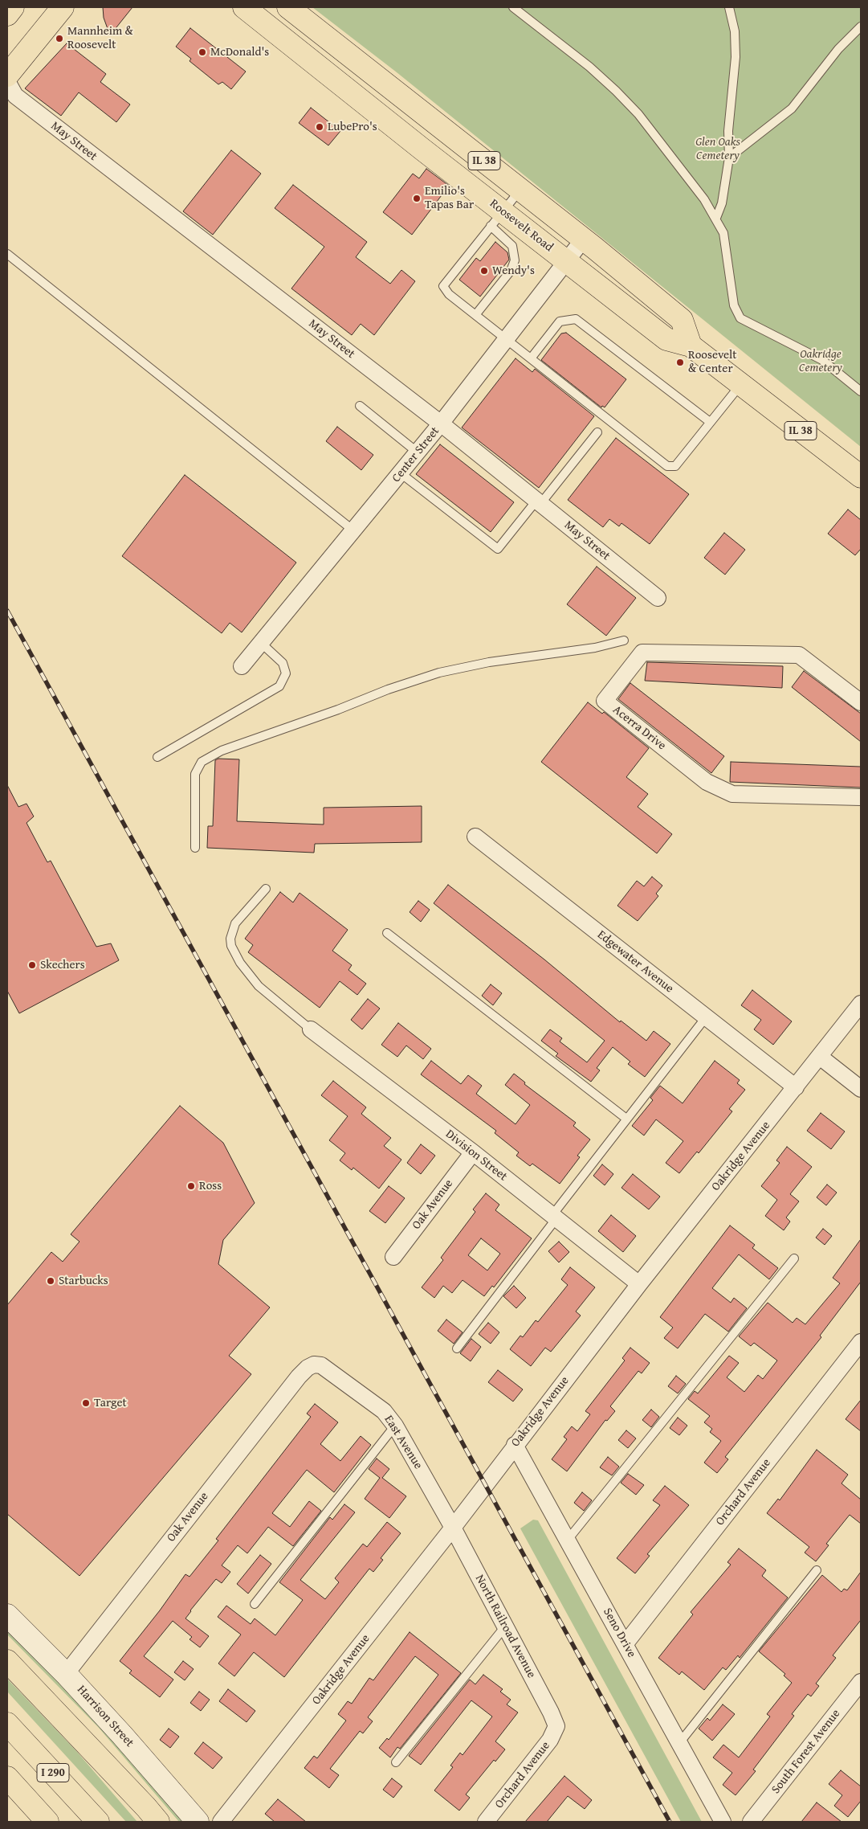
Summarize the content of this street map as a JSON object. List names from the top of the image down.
{
  "streets": {
    "main road": [
      "IL 38",
      "Roosevelt Road",
      "Harrison Street",
      "I 290"
    ],
    "street": [
      "May Street",
      "Center Street",
      "Acerra Drive",
      "Edgewater Avenue",
      "Division Street",
      "Oakridge Avenue",
      "Oak Avenue",
      "East Avenue",
      "Orchard Avenue",
      "North Railroad Avenue",
      "Seno Drive",
      "South Forest Avenue"
    ]
  },
  "crossings": [
    ["May Street", "Center Street"],
    ["IL 38", "Roosevelt Road"],
    ["IL 38", "Center Street"],
    ["Roosevelt Road", "Center Street"],
    ["Edgewater Avenue", "Oakridge Avenue"],
    ["Division Street", "Oakridge Avenue"],
    ["Division Street", "Oak Avenue"],
    ["Oakridge Avenue", "East Avenue"],
    ["Oakridge Avenue", "North Railroad Avenue"],
    ["Oakridge Avenue", "Seno Drive"],
    ["Oak Avenue", "East Avenue"],
    ["Oak Avenue", "Harrison Street"],
    ["East Avenue", "North Railroad Avenue"],
    ["Orchard Avenue", "North Railroad Avenue"],
    ["Orchard Avenue", "Seno Drive"]
  ],
  "parks": ["Glen Oaks Cemetery", "Oakridge Cemetery"],
  "places": [
    "Mannheim & Roosevelt",
    "McDonald's",
    "LubePro's",
    "Emilio's Tapas Bar",
    "Wendy's",
    "Roosevelt & Center",
    "Skechers",
    "Ross",
    "Starbucks",
    "Target"
  ]
}
